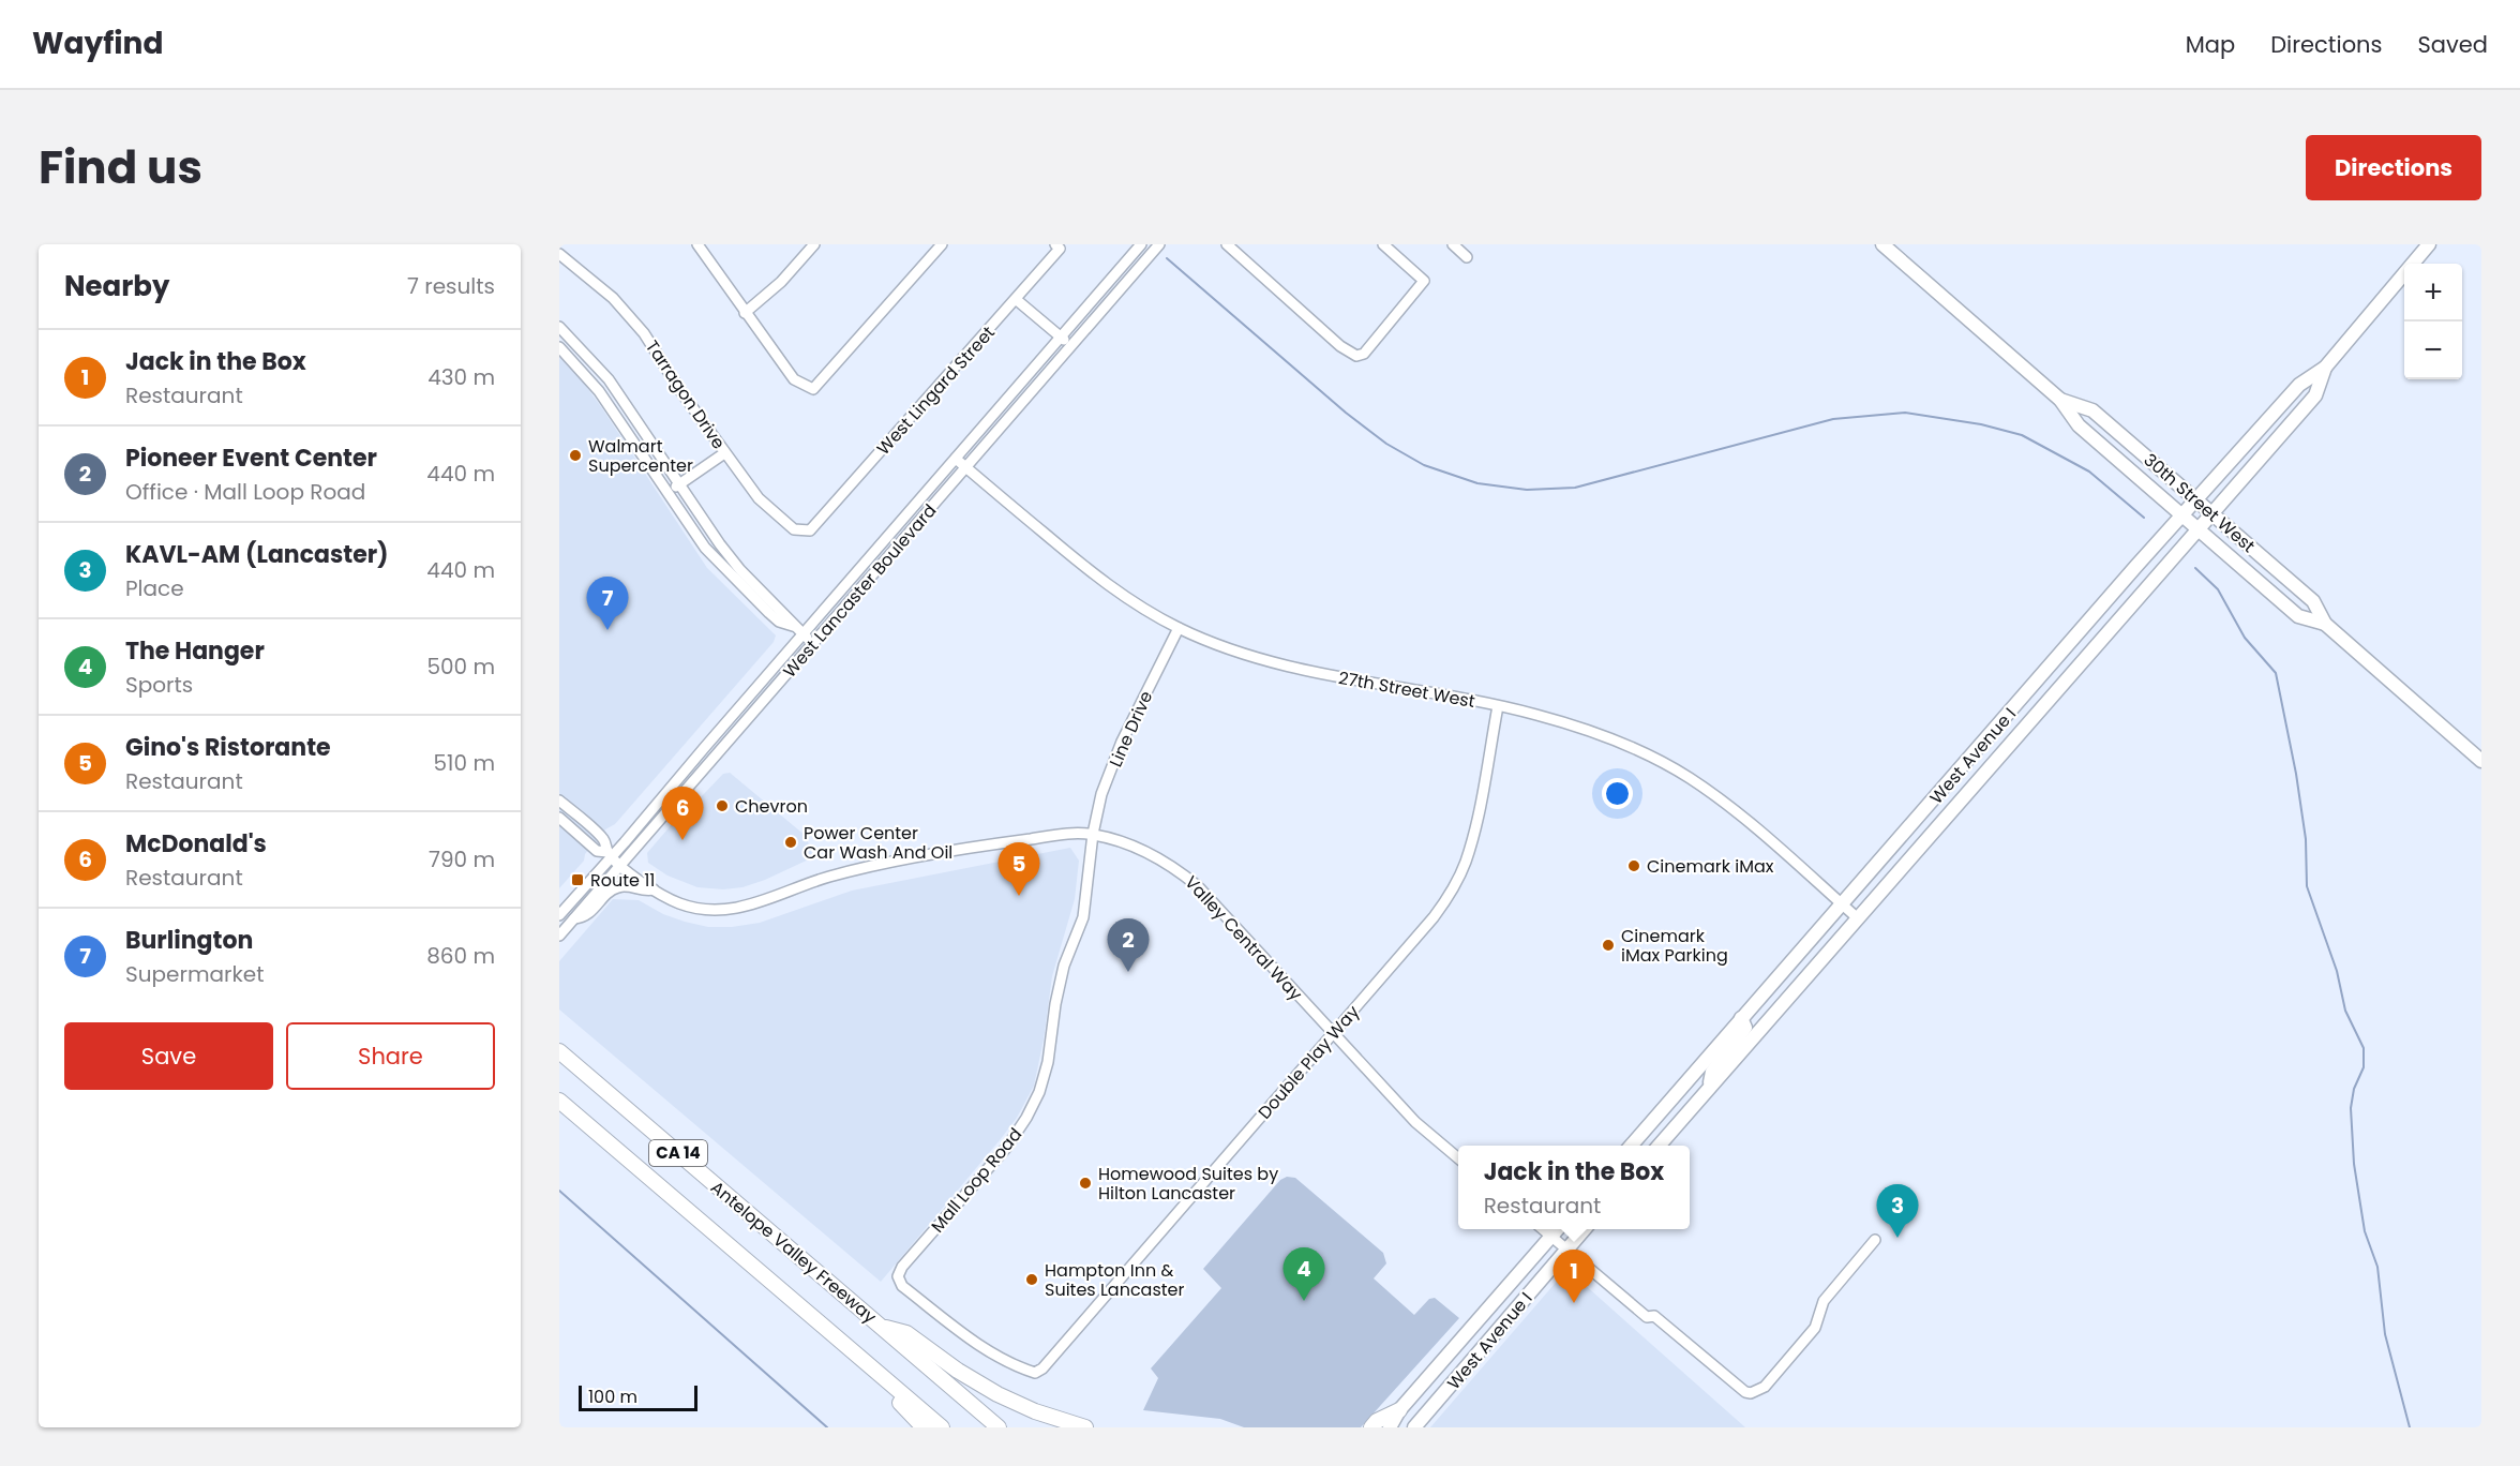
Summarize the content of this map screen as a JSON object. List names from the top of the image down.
{
  "streets": {
    "highway": ["CA 14", "Antelope Valley Freeway"],
    "main road": ["30th Street West", "West Avenue I"],
    "street": [
      "West Lingard Street",
      "Tarragon Drive",
      "West Lancaster Boulevard",
      "27th Street West",
      "Line Drive",
      "Valley Central Way",
      "Double Play Way",
      "Mall Loop Road"
    ]
  },
  "crossings": [
    ["West Lingard Street", "Tarragon Drive"],
    ["30th Street West", "West Avenue I"],
    ["West Lancaster Boulevard", "27th Street West"],
    ["West Lancaster Boulevard", "Valley Central Way"],
    ["27th Street West", "Line Drive"],
    ["27th Street West", "West Avenue I"],
    ["27th Street West", "Double Play Way"],
    ["Line Drive", "Valley Central Way"],
    ["Line Drive", "Mall Loop Road"],
    ["Valley Central Way", "Double Play Way"],
    ["Valley Central Way", "Mall Loop Road"],
    ["Double Play Way", "Mall Loop Road"]
  ],
  "places": {
    "other": [
      "Walmart Supercenter",
      "Chevron",
      "Power Center Car Wash And Oil",
      "Cinemark iMax",
      "Cinemark iMax Parking",
      "Homewood Suites by Hilton Lancaster",
      "Hampton Inn & Suites Lancaster"
    ],
    "transit": ["Route 11"]
  },
  "scale_bar": "100 m",
  "page": {
    "header": "Wayfind",
    "nav": ["Map", "Directions", "Saved"],
    "title": "Find us",
    "buttons": [
      "Directions",
      ["Save", "Share"]
    ],
    "heading": ["Nearby", "7 results"],
    "map_buttons": ["+", "−"],
    "list": [
      {
        "mark": "1",
        "name": "Jack in the Box",
        "note": "Restaurant",
        "value": "430 m"
      },
      {
        "mark": "2",
        "name": "Pioneer Event Center",
        "note": "Office · Mall Loop Road",
        "value": "440 m"
      },
      {
        "mark": "3",
        "name": "KAVL-AM (Lancaster)",
        "note": "Place",
        "value": "440 m"
      },
      {
        "mark": "4",
        "name": "The Hanger",
        "note": "Sports",
        "value": "500 m"
      },
      {
        "mark": "5",
        "name": "Gino's Ristorante",
        "note": "Restaurant",
        "value": "510 m"
      },
      {
        "mark": "6",
        "name": "McDonald's",
        "note": "Restaurant",
        "value": "790 m"
      },
      {
        "mark": "7",
        "name": "Burlington",
        "note": "Supermarket",
        "value": "860 m"
      }
    ],
    "pins": [
      "7",
      "6",
      "5",
      "2",
      "3",
      "4",
      "1"
    ],
    "popup": ["Jack in the Box", "Restaurant"],
    "scale": "100 m"
  }
}
